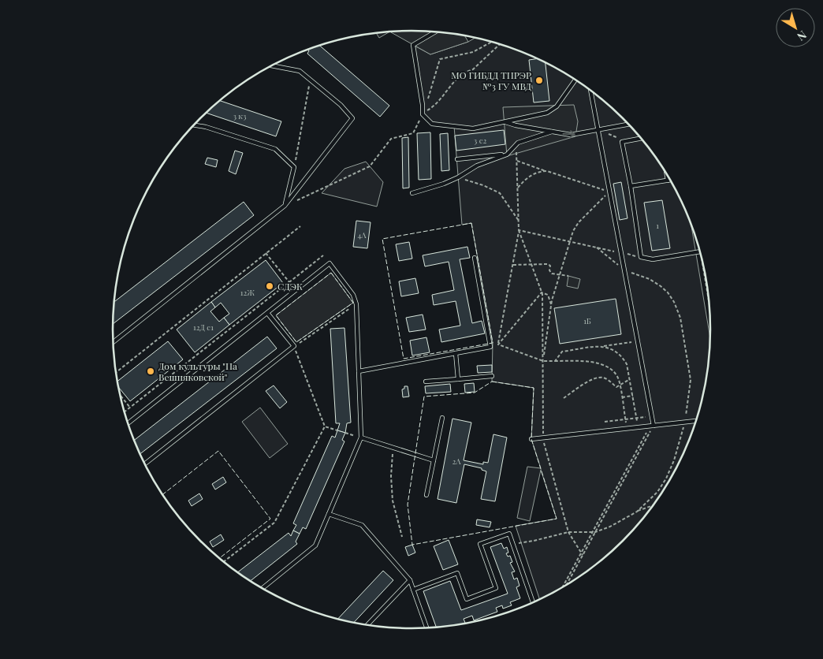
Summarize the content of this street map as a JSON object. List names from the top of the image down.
{
  "places": ["МО ГИБДД ТНРЭР №3 ГУ МВД", "СДЭК", "Дом культуры \"На Вешняковской\""],
  "house_numbers": [
    "3 к3",
    "3 с2",
    "1",
    "4А",
    "12Ж",
    "1Б",
    "12Д с1",
    "2А"
  ],
  "north": "bottom right"
}
